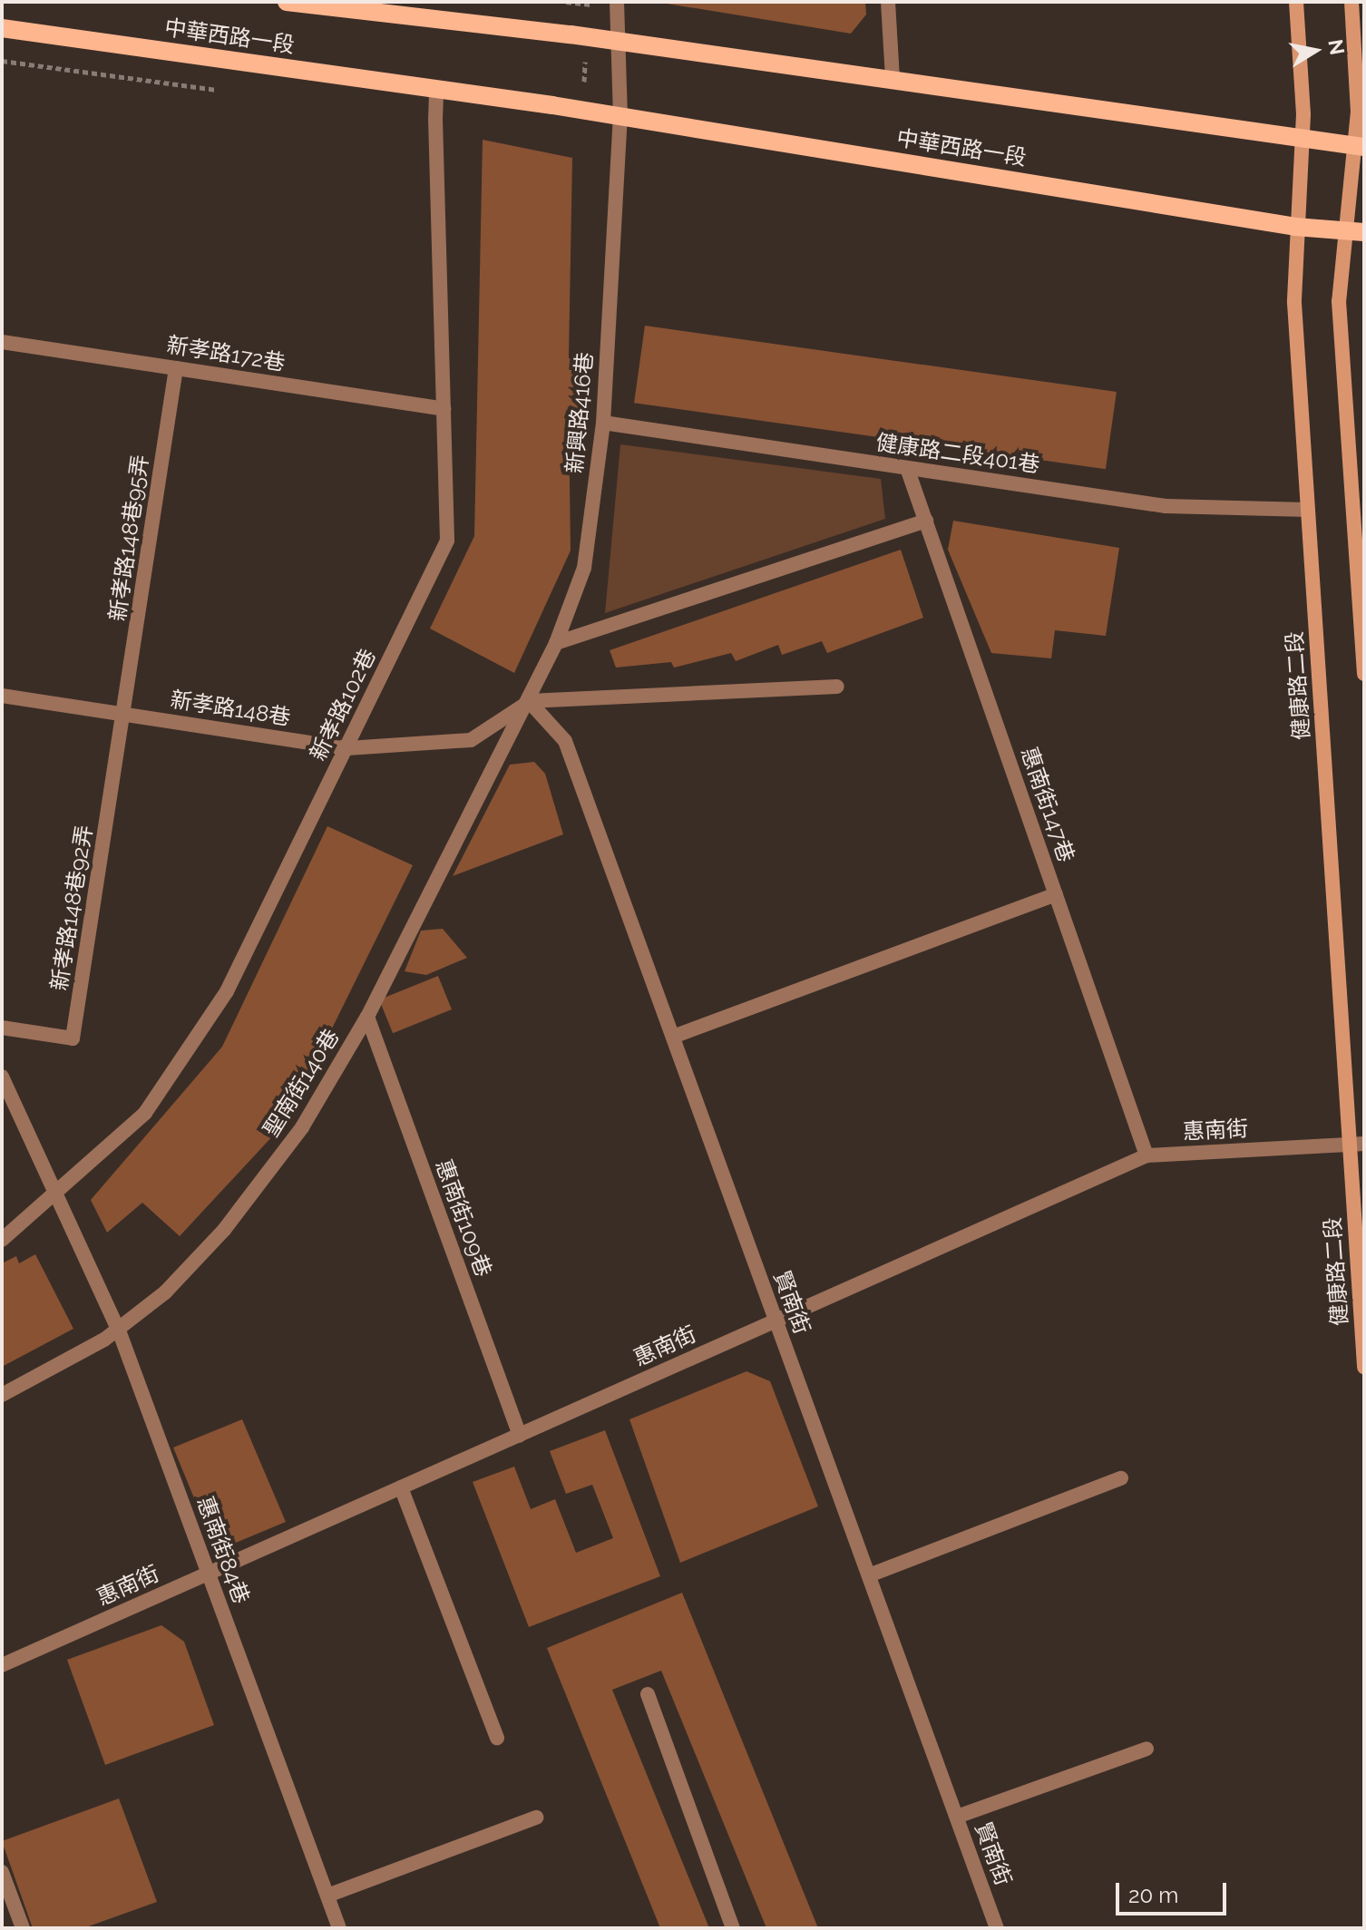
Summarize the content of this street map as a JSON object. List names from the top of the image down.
{
  "streets": {
    "main road": ["中華西路一段"],
    "street": [
      "新孝路172巷",
      "新興路416巷",
      "健康路二段401巷",
      "新孝路148巷95弄",
      "健康路二段",
      "新孝路102巷",
      "新孝路148巷",
      "惠南街147巷",
      "新孝路148巷92弄",
      "聖南街140巷",
      "惠南街",
      "惠南街109巷",
      "賢南街",
      "惠南街84巷"
    ]
  },
  "crossings": [
    ["中華西路一段", "新興路416巷"],
    ["中華西路一段", "健康路二段"],
    ["中華西路一段", "新孝路102巷"],
    ["新孝路172巷", "新孝路148巷95弄"],
    ["新孝路172巷", "新孝路102巷"],
    ["新興路416巷", "健康路二段401巷"],
    ["新興路416巷", "新孝路148巷"],
    ["新興路416巷", "聖南街140巷"],
    ["新興路416巷", "賢南街"],
    ["健康路二段401巷", "健康路二段"],
    ["健康路二段401巷", "惠南街147巷"],
    ["新孝路148巷95弄", "新孝路148巷"],
    ["新孝路148巷95弄", "新孝路148巷92弄"],
    ["健康路二段", "惠南街"],
    ["新孝路102巷", "新孝路148巷"],
    ["新孝路102巷", "惠南街84巷"],
    ["新孝路148巷", "新孝路148巷92弄"],
    ["新孝路148巷", "聖南街140巷"],
    ["新孝路148巷", "賢南街"],
    ["惠南街147巷", "惠南街"],
    ["聖南街140巷", "惠南街109巷"],
    ["聖南街140巷", "賢南街"],
    ["聖南街140巷", "惠南街84巷"],
    ["惠南街", "惠南街109巷"],
    ["惠南街", "賢南街"],
    ["惠南街", "惠南街84巷"]
  ],
  "scale_bar": "20 m",
  "north": "right"
}
